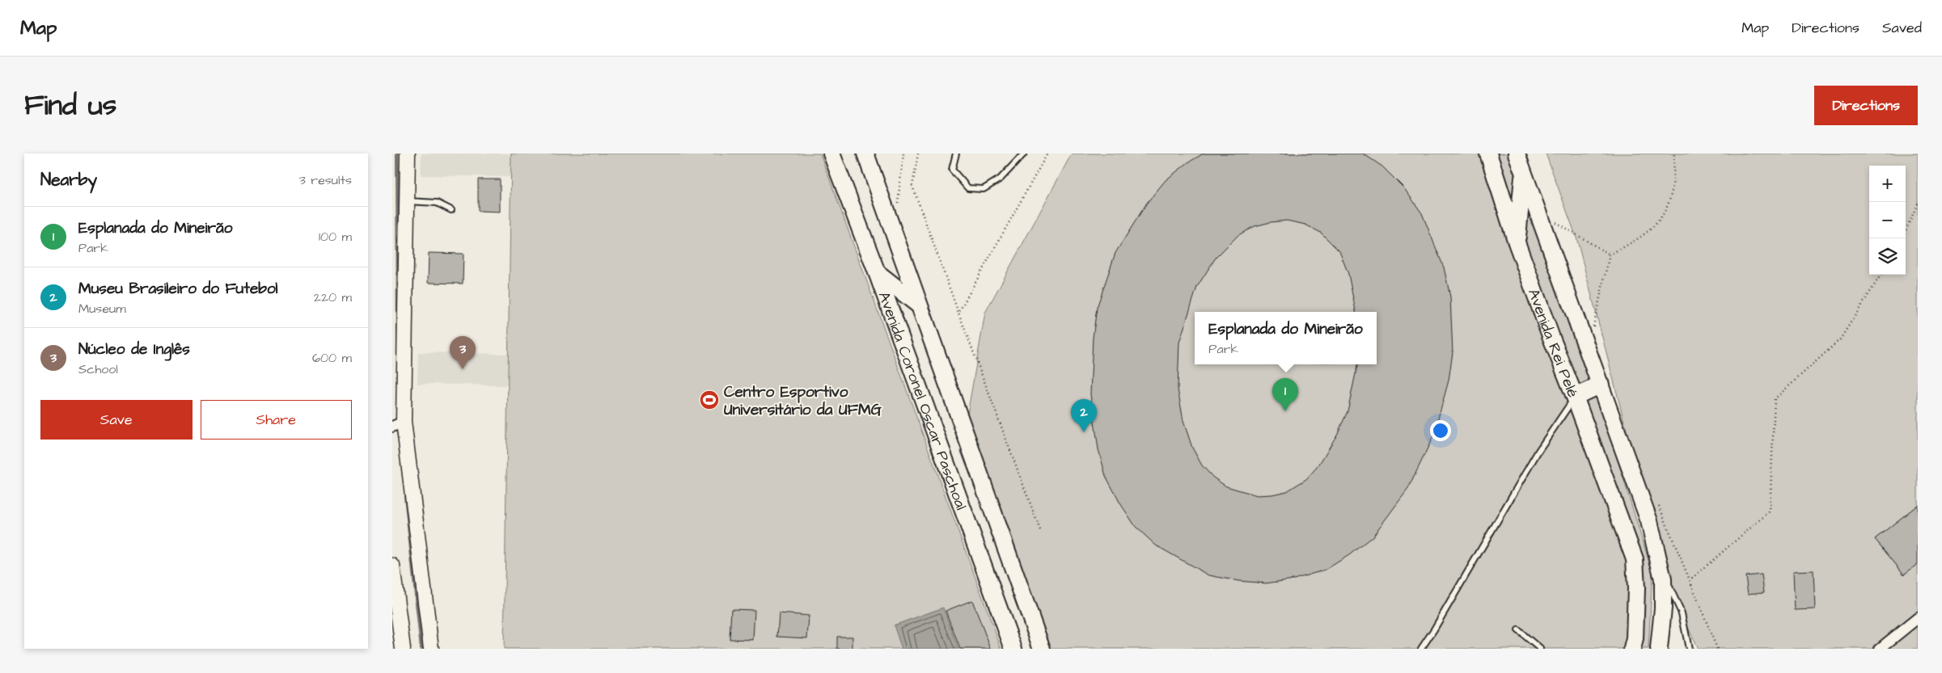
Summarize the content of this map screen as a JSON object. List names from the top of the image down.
{
  "streets": {
    "main road": ["Avenida Rei Pelé", "Avenida Coronel Oscar Paschoal"]
  },
  "places": {
    "sports": ["Centro Esportivo Universitário da UFMG"]
  },
  "page": {
    "header": "Map",
    "nav": ["Map", "Directions", "Saved"],
    "title": "Find us",
    "buttons": [
      "Directions",
      ["Save", "Share"]
    ],
    "heading": ["Nearby", "3 results"],
    "map_buttons": ["+", "−"],
    "list": [
      {
        "mark": "1",
        "name": "Esplanada do Mineirão",
        "note": "Park",
        "value": "100 m"
      },
      {
        "mark": "2",
        "name": "Museu Brasileiro do Futebol",
        "note": "Museum",
        "value": "220 m"
      },
      {
        "mark": "3",
        "name": "Núcleo de Inglês",
        "note": "School",
        "value": "600 m"
      }
    ],
    "popup": ["Esplanada do Mineirão", "Park"],
    "pins": ["3", "1", "2"]
  }
}
